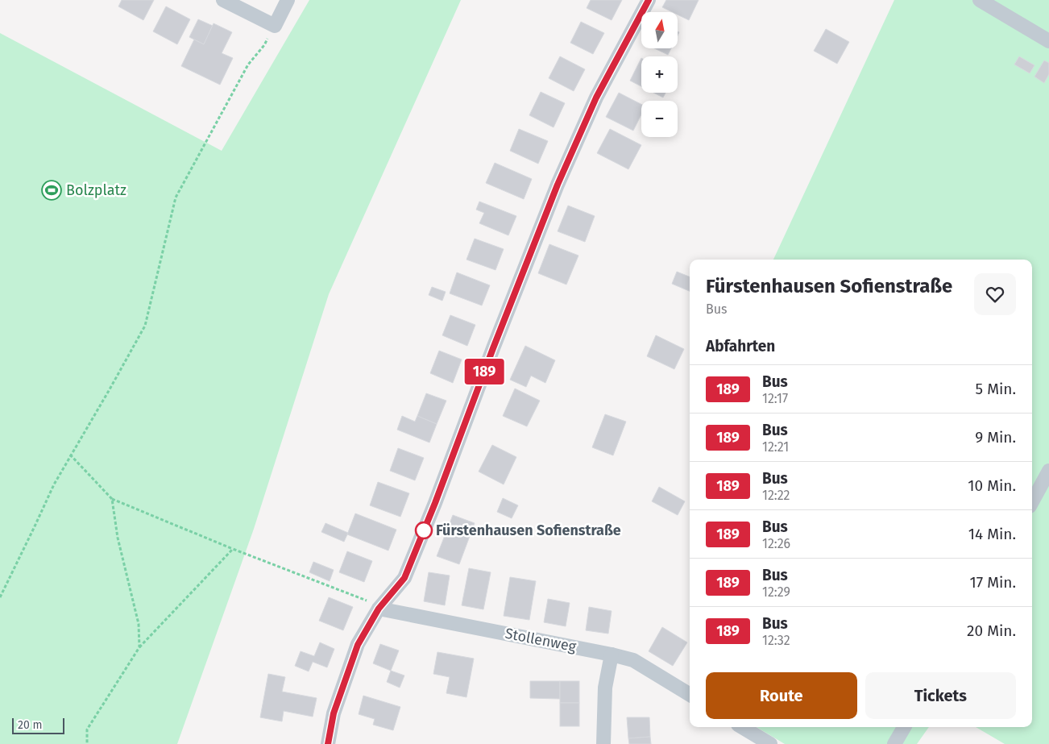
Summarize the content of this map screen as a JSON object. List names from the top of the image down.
{
  "streets": {
    "street": ["Stollenweg"]
  },
  "places": {
    "sports": ["Bolzplatz"],
    "other": ["Fürstenhausen Sofienstraße"]
  },
  "lines": ["bus line 189"],
  "scale_bar": "20 m",
  "north": "top",
  "page": {
    "on_map": "189",
    "map_buttons": ["+", "−"],
    "heading": [
      ["Fürstenhausen Sofienstraße", "Bus"],
      "Abfahrten"
    ],
    "list": [
      {
        "mark": "189",
        "name": "Bus",
        "note": "12:17",
        "value": "5 Min."
      },
      {
        "mark": "189",
        "name": "Bus",
        "note": "12:21",
        "value": "9 Min."
      },
      {
        "mark": "189",
        "name": "Bus",
        "note": "12:22",
        "value": "10 Min."
      },
      {
        "mark": "189",
        "name": "Bus",
        "note": "12:26",
        "value": "14 Min."
      },
      {
        "mark": "189",
        "name": "Bus",
        "note": "12:29",
        "value": "17 Min."
      },
      {
        "mark": "189",
        "name": "Bus",
        "note": "12:32",
        "value": "20 Min."
      }
    ],
    "buttons": ["Route", "Tickets"],
    "scale": "20 m"
  }
}
